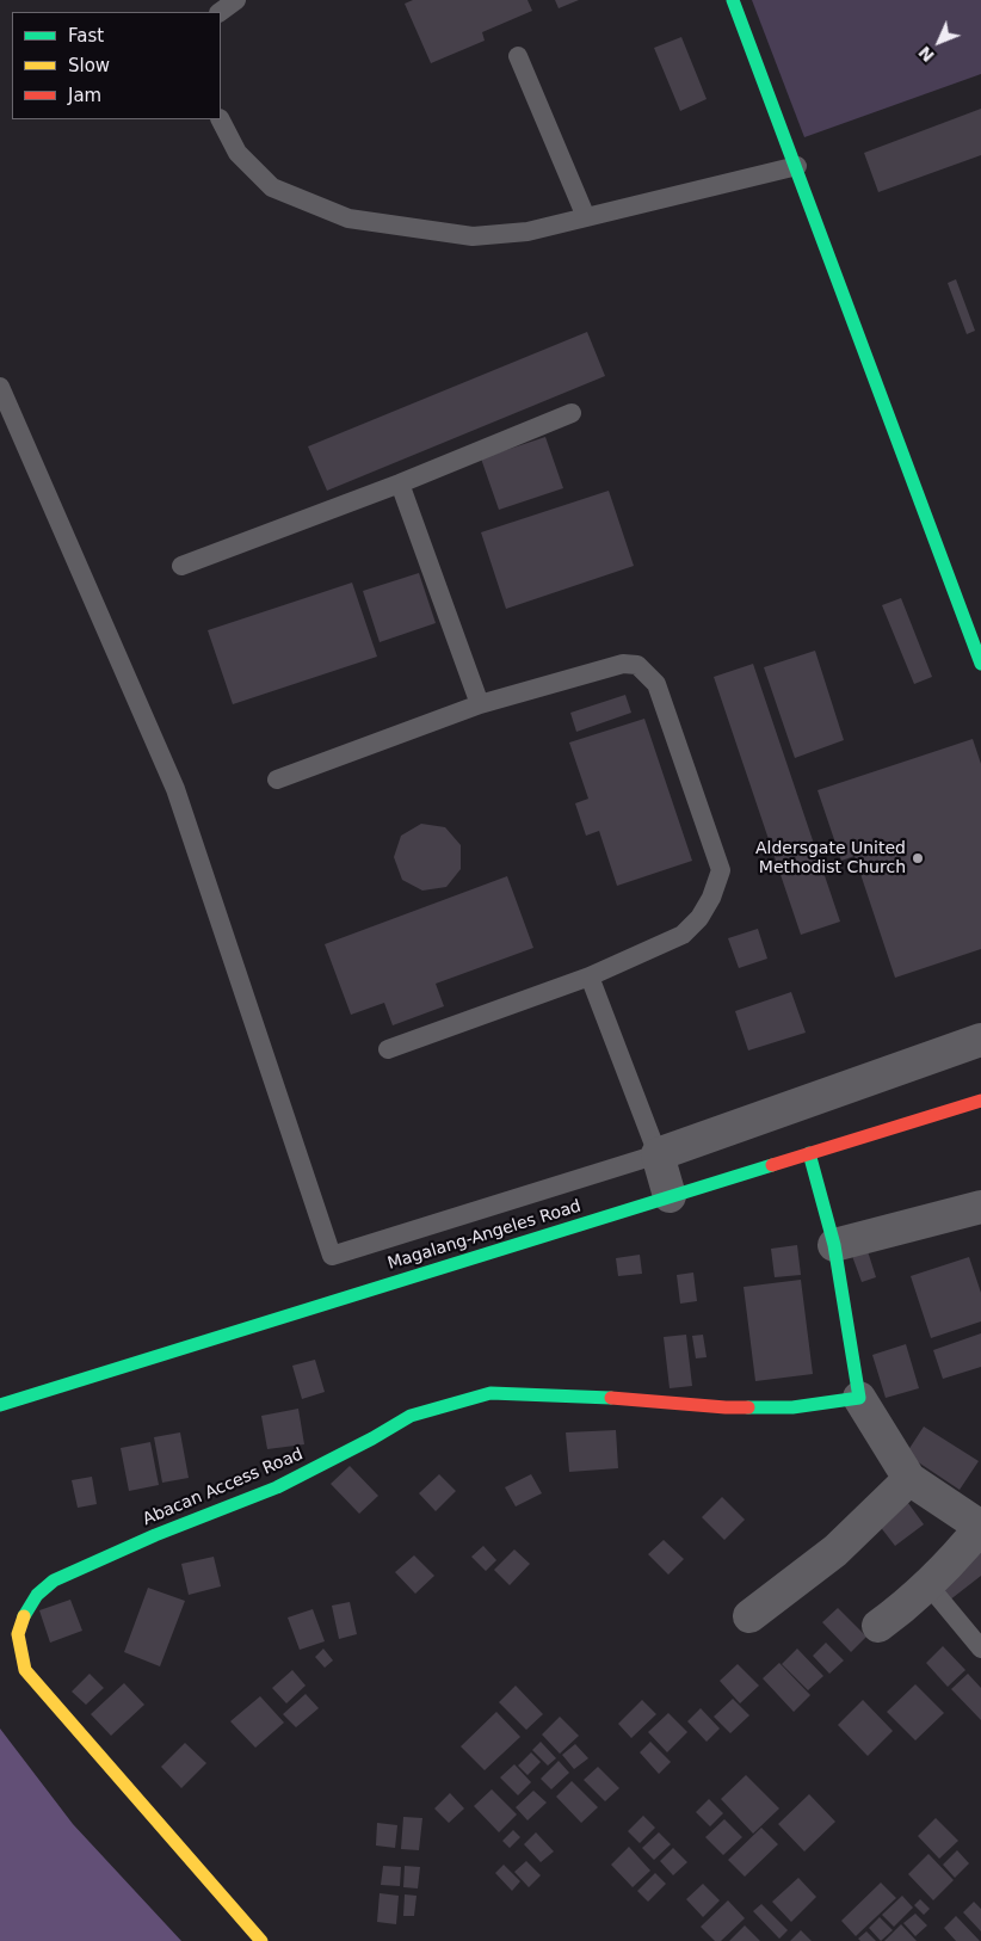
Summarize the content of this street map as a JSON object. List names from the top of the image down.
{
  "streets": {
    "street": ["Magalang-Angeles Road", "Abacan Access Road"]
  },
  "places": ["Aldersgate United Methodist Church"],
  "legend": ["Fast", "Slow", "Jam"],
  "north": "bottom left"
}
